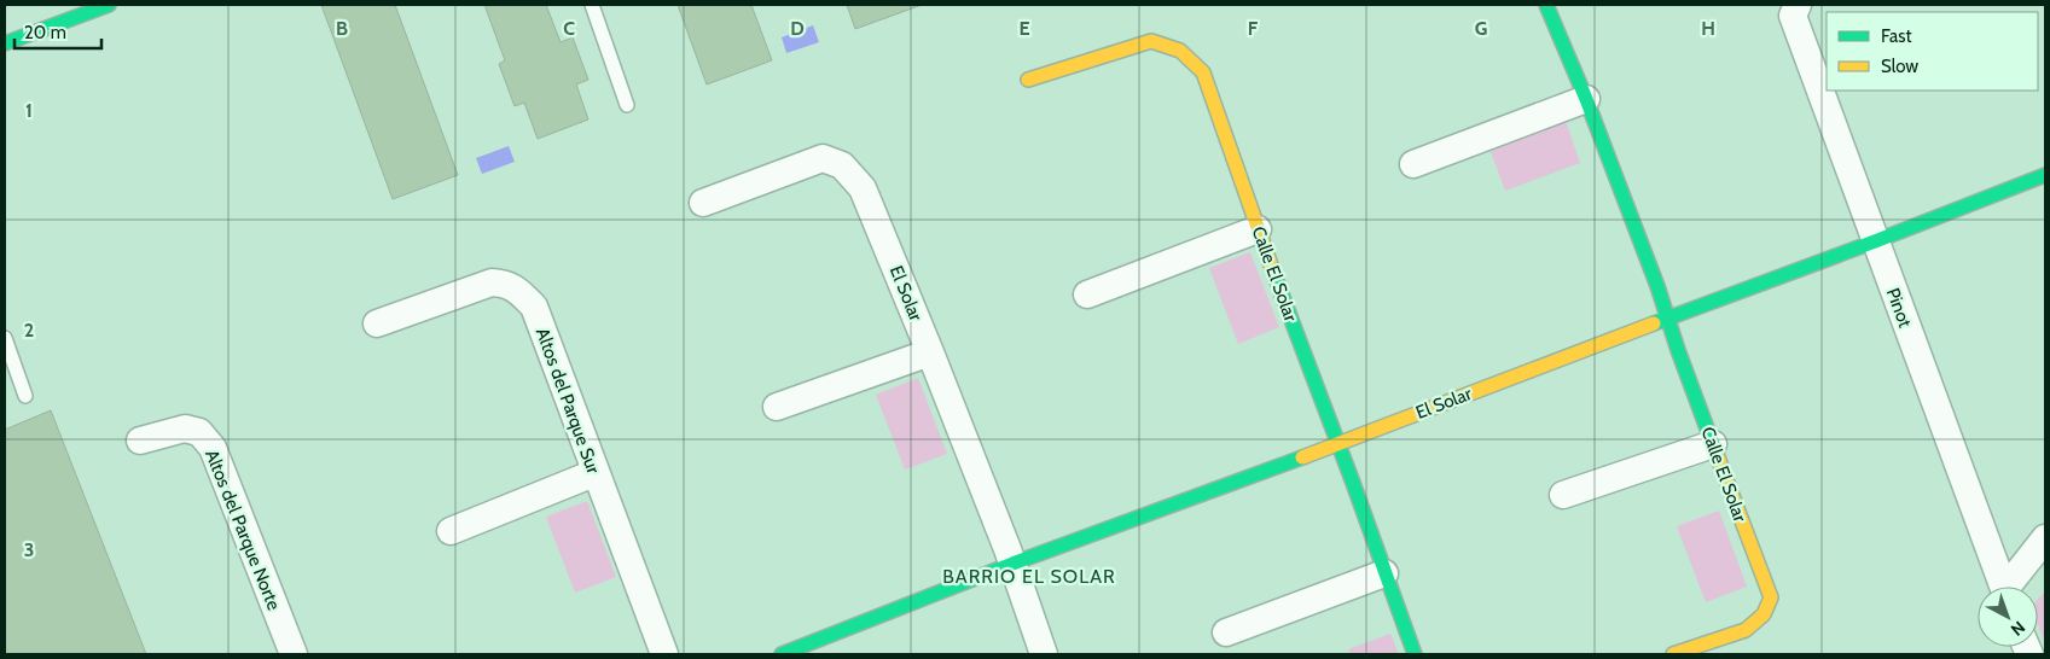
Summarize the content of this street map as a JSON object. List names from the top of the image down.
{
  "streets": {
    "street": [
      "Calle El Solar",
      "El Solar",
      "Pinot",
      "Altos del Parque Sur",
      "Altos del Parque Norte"
    ]
  },
  "crossings": [
    ["Calle El Solar", "El Solar"],
    ["El Solar", "Pinot"]
  ],
  "districts": ["BARRIO EL SOLAR"],
  "legend": ["Fast", "Slow"],
  "scale_bar": "20 m",
  "north": "bottom right",
  "grid": {
    "columns": [
      "B",
      "C",
      "D",
      "E",
      "F",
      "G",
      "H"
    ],
    "rows": ["1", "2", "3"]
  }
}
